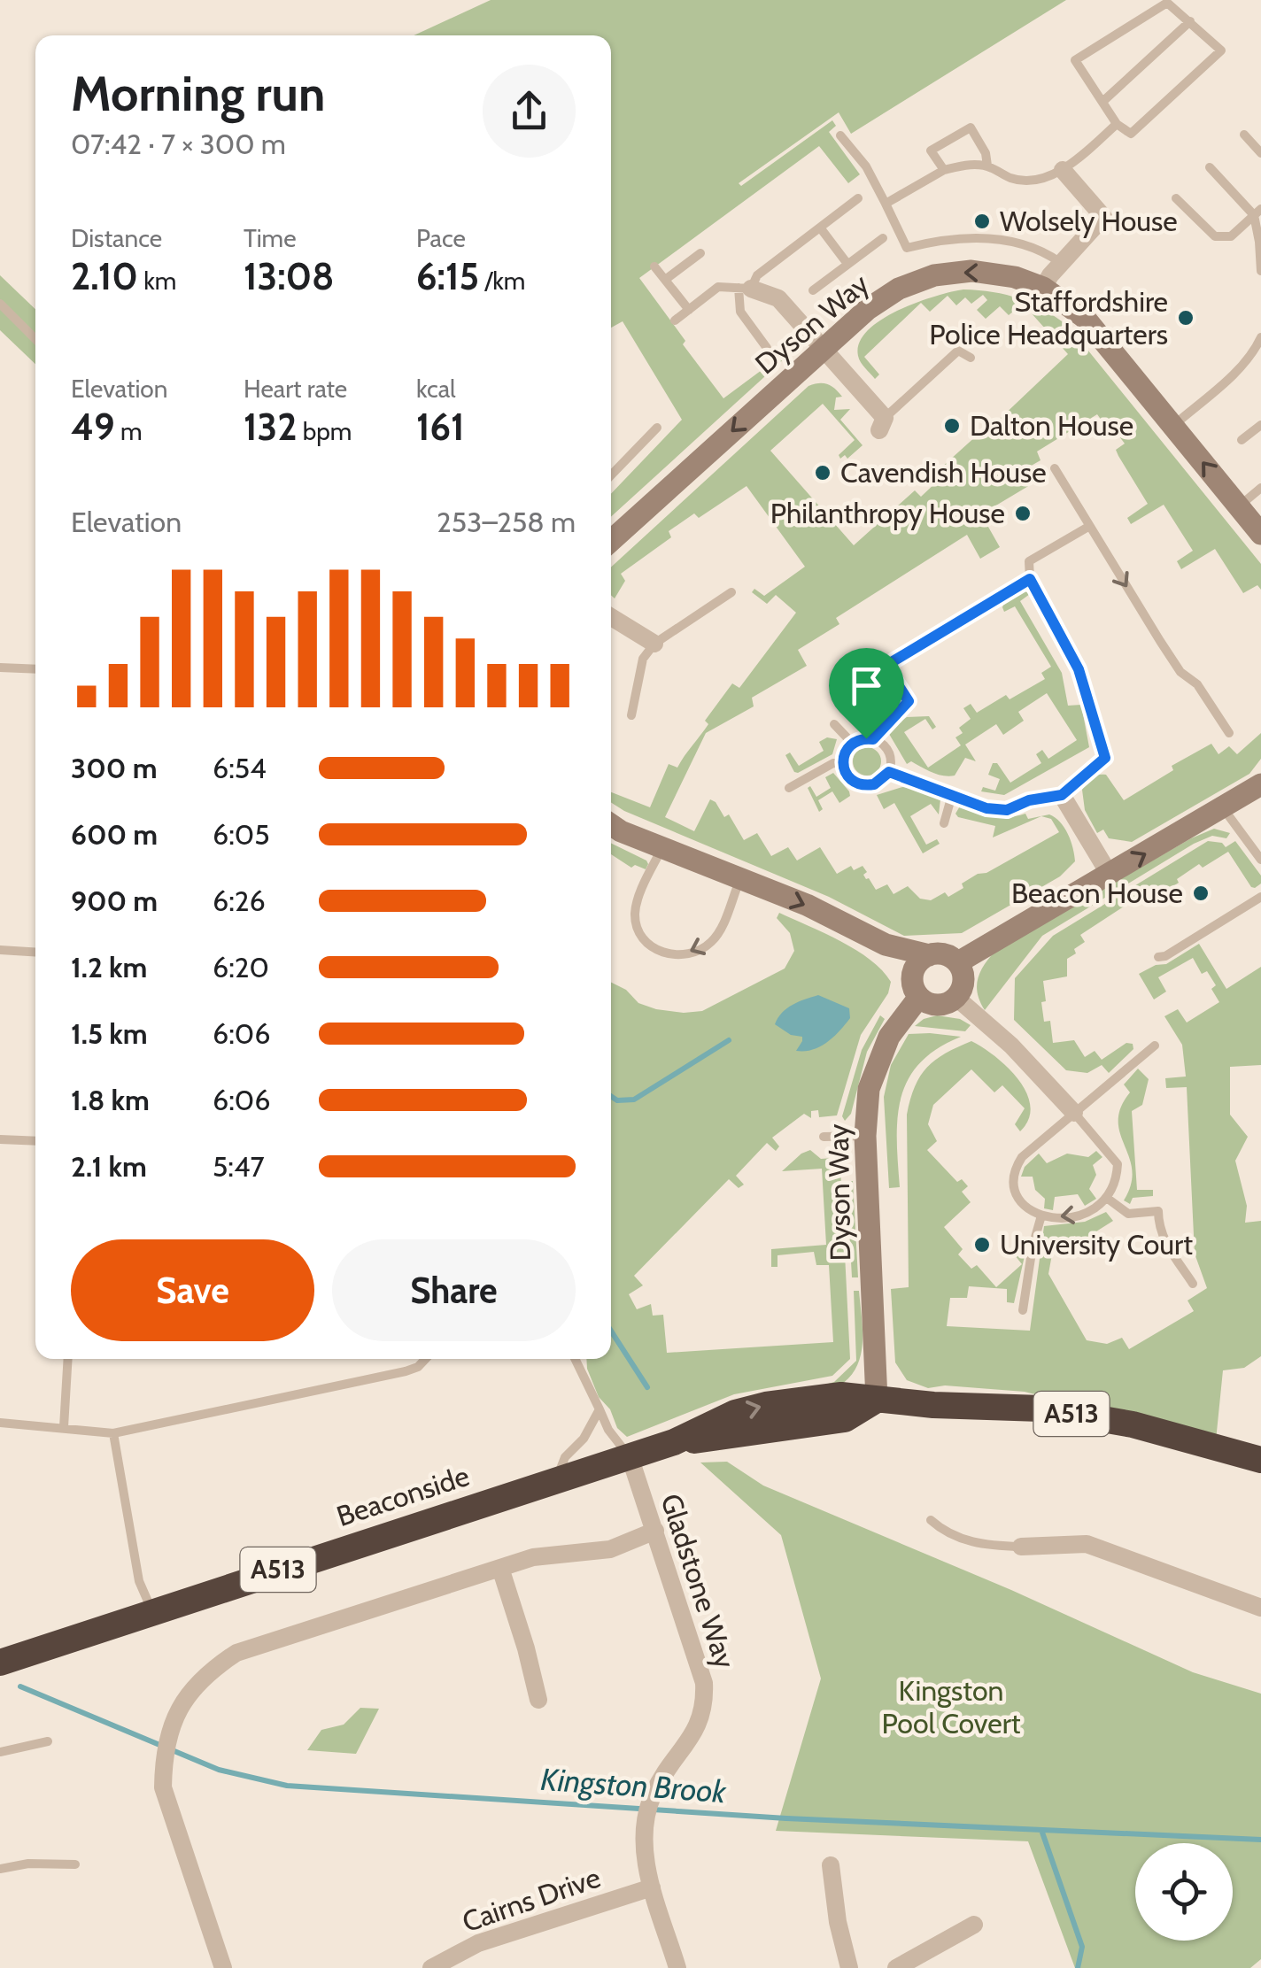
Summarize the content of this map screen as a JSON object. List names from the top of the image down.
{
  "streets": {
    "highway": ["A513", "Beaconside"],
    "street": ["Dyson Way", "Gladstone Way", "Cairns Drive"]
  },
  "crossings": [
    ["Dyson Way", "Beaconside"],
    ["Beaconside", "Gladstone Way"],
    ["Gladstone Way", "Cairns Drive"]
  ],
  "one_way": ["Dyson Way"],
  "water": ["Kingston Brook"],
  "parks": ["Kingston Pool Covert"],
  "places": [
    "Wolsely House",
    "Staffordshire Police Headquarters",
    "Dalton House",
    "Cavendish House",
    "Philanthropy House",
    "Beacon House",
    "University Court"
  ],
  "page": {
    "heading": ["Morning run", "07:42 · 7 × 300 m"],
    "stats": [
      ["Distance", "2.10 km"],
      ["Time", "13:08"],
      ["Pace", "6:15 /km"],
      ["Elevation", "49 m"],
      ["Heart rate", "132 bpm"],
      ["kcal", "161"]
    ],
    "chart": ["Elevation", "253–258 m"],
    "list": [
      {
        "name": "300 m",
        "note": "6:54"
      },
      {
        "name": "600 m",
        "note": "6:05"
      },
      {
        "name": "900 m",
        "note": "6:26"
      },
      {
        "name": "1.2 km",
        "note": "6:20"
      },
      {
        "name": "1.5 km",
        "note": "6:06"
      },
      {
        "name": "1.8 km",
        "note": "6:06"
      },
      {
        "name": "2.1 km",
        "note": "5:47"
      }
    ],
    "buttons": ["Save", "Share"]
  }
}
